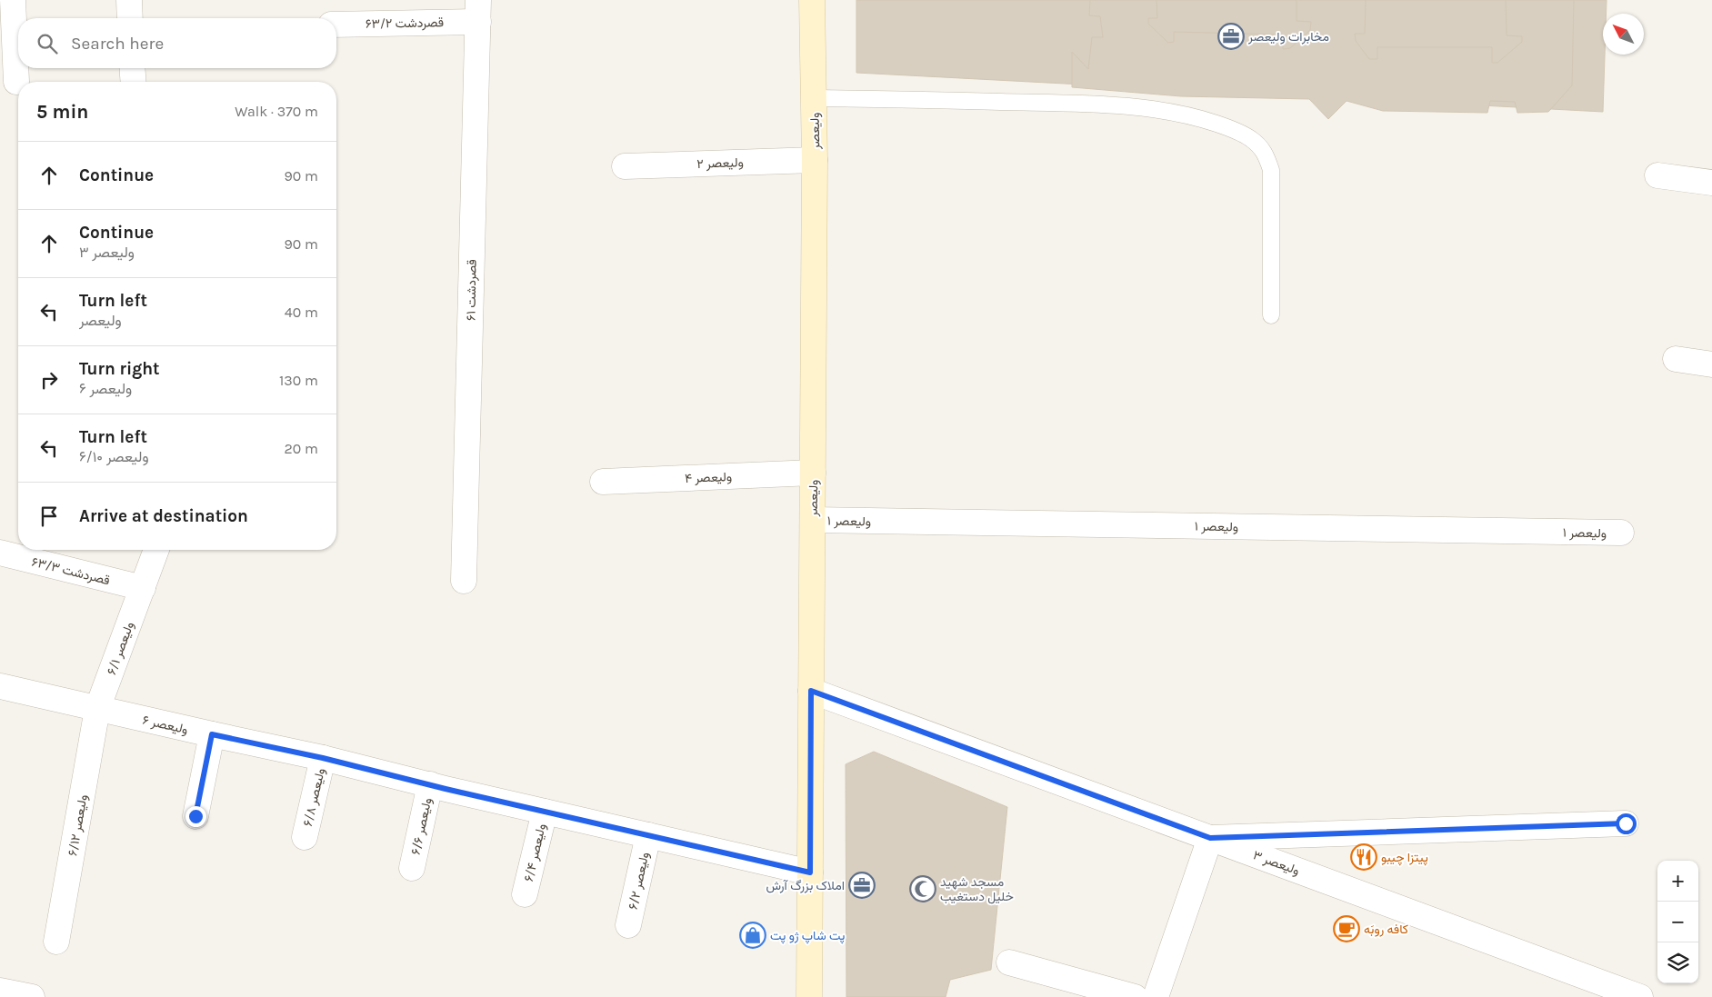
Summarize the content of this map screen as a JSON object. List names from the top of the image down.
{
  "streets": {
    "main road": ["ولیعصر"],
    "street": [
      "۶۳/۲ قصردشت",
      "۲ ولیعصر",
      "۶۱ قصردشت",
      "۴ ولیعصر",
      "۱ ولیعصر",
      "۶۳/۳ قصردشت",
      "۶/۱ ولیعصر",
      "۶ ولیعصر",
      "۶/۸ ولیعصر",
      "۶/۱۲ ولیعصر",
      "۶/۶ ولیعصر",
      "۶/۴ ولیعصر",
      "۳ ولیعصر",
      "۶/۲ ولیعصر"
    ]
  },
  "crossings": [
    ["۶۳/۲ قصردشت", "۶۱ قصردشت"],
    ["ولیعصر", "۲ ولیعصر"],
    ["ولیعصر", "۴ ولیعصر"],
    ["ولیعصر", "۱ ولیعصر"],
    ["ولیعصر", "۶ ولیعصر"],
    ["ولیعصر", "۳ ولیعصر"],
    ["۶۳/۳ قصردشت", "۶/۱ ولیعصر"],
    ["۶/۱ ولیعصر", "۶ ولیعصر"],
    ["۶/۱ ولیعصر", "۶/۱۲ ولیعصر"],
    ["۶ ولیعصر", "۶/۸ ولیعصر"],
    ["۶ ولیعصر", "۶/۱۲ ولیعصر"],
    ["۶ ولیعصر", "۶/۶ ولیعصر"],
    ["۶ ولیعصر", "۶/۴ ولیعصر"],
    ["۶ ولیعصر", "۶/۲ ولیعصر"]
  ],
  "places": {
    "office": ["مخابرات ولیعصر", "املاک بزرگ آرش"],
    "restaurant": ["پیتزا چیبو"],
    "mosque": ["مسجد شهید خلیل دستغیب"],
    "cafe": ["کافه روبَه"],
    "shop": ["پت شاپ ژو پت"]
  },
  "north": "top left",
  "page": {
    "search": "Search here",
    "heading": ["5 min", "Walk · 370 m"],
    "list": [
      ["Continue", "90 m"],
      ["Continue", "۳ ولیعصر", "90 m"],
      ["Turn left", "ولیعصر", "40 m"],
      ["Turn right", "۶ ولیعصر", "130 m"],
      ["Turn left", "۶/۱۰ ولیعصر", "20 m"],
      "Arrive at destination"
    ],
    "map_buttons": ["+", "−"]
  }
}
